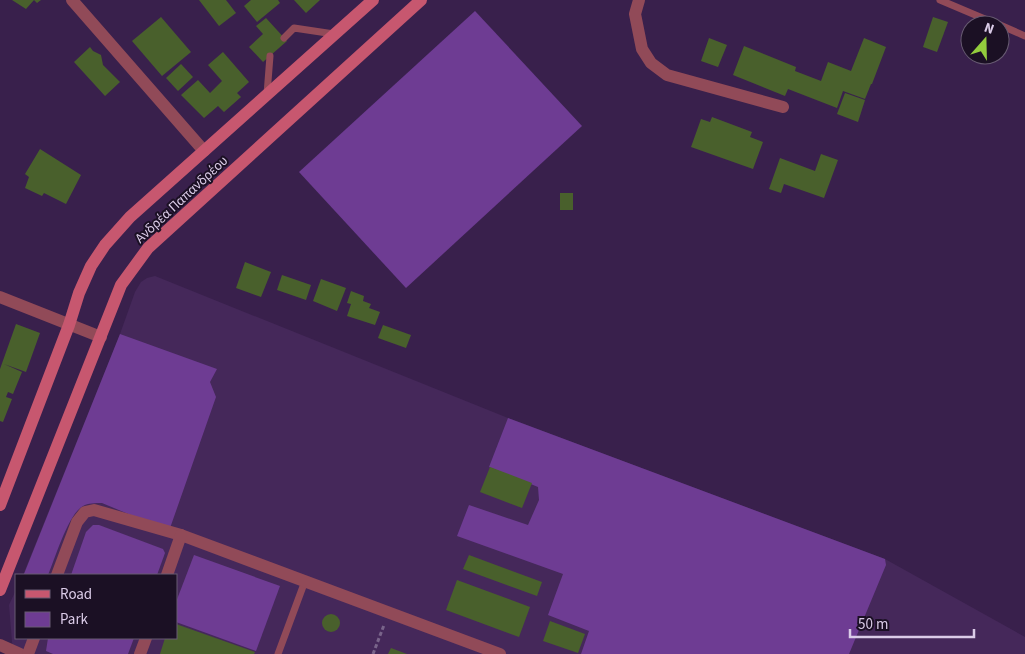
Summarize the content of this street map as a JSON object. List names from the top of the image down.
{
  "streets": {
    "street": ["Ανδρέα Παπανδρέου"]
  },
  "legend": ["Road", "Park"],
  "scale_bar": "50 m",
  "north": "top"
}
